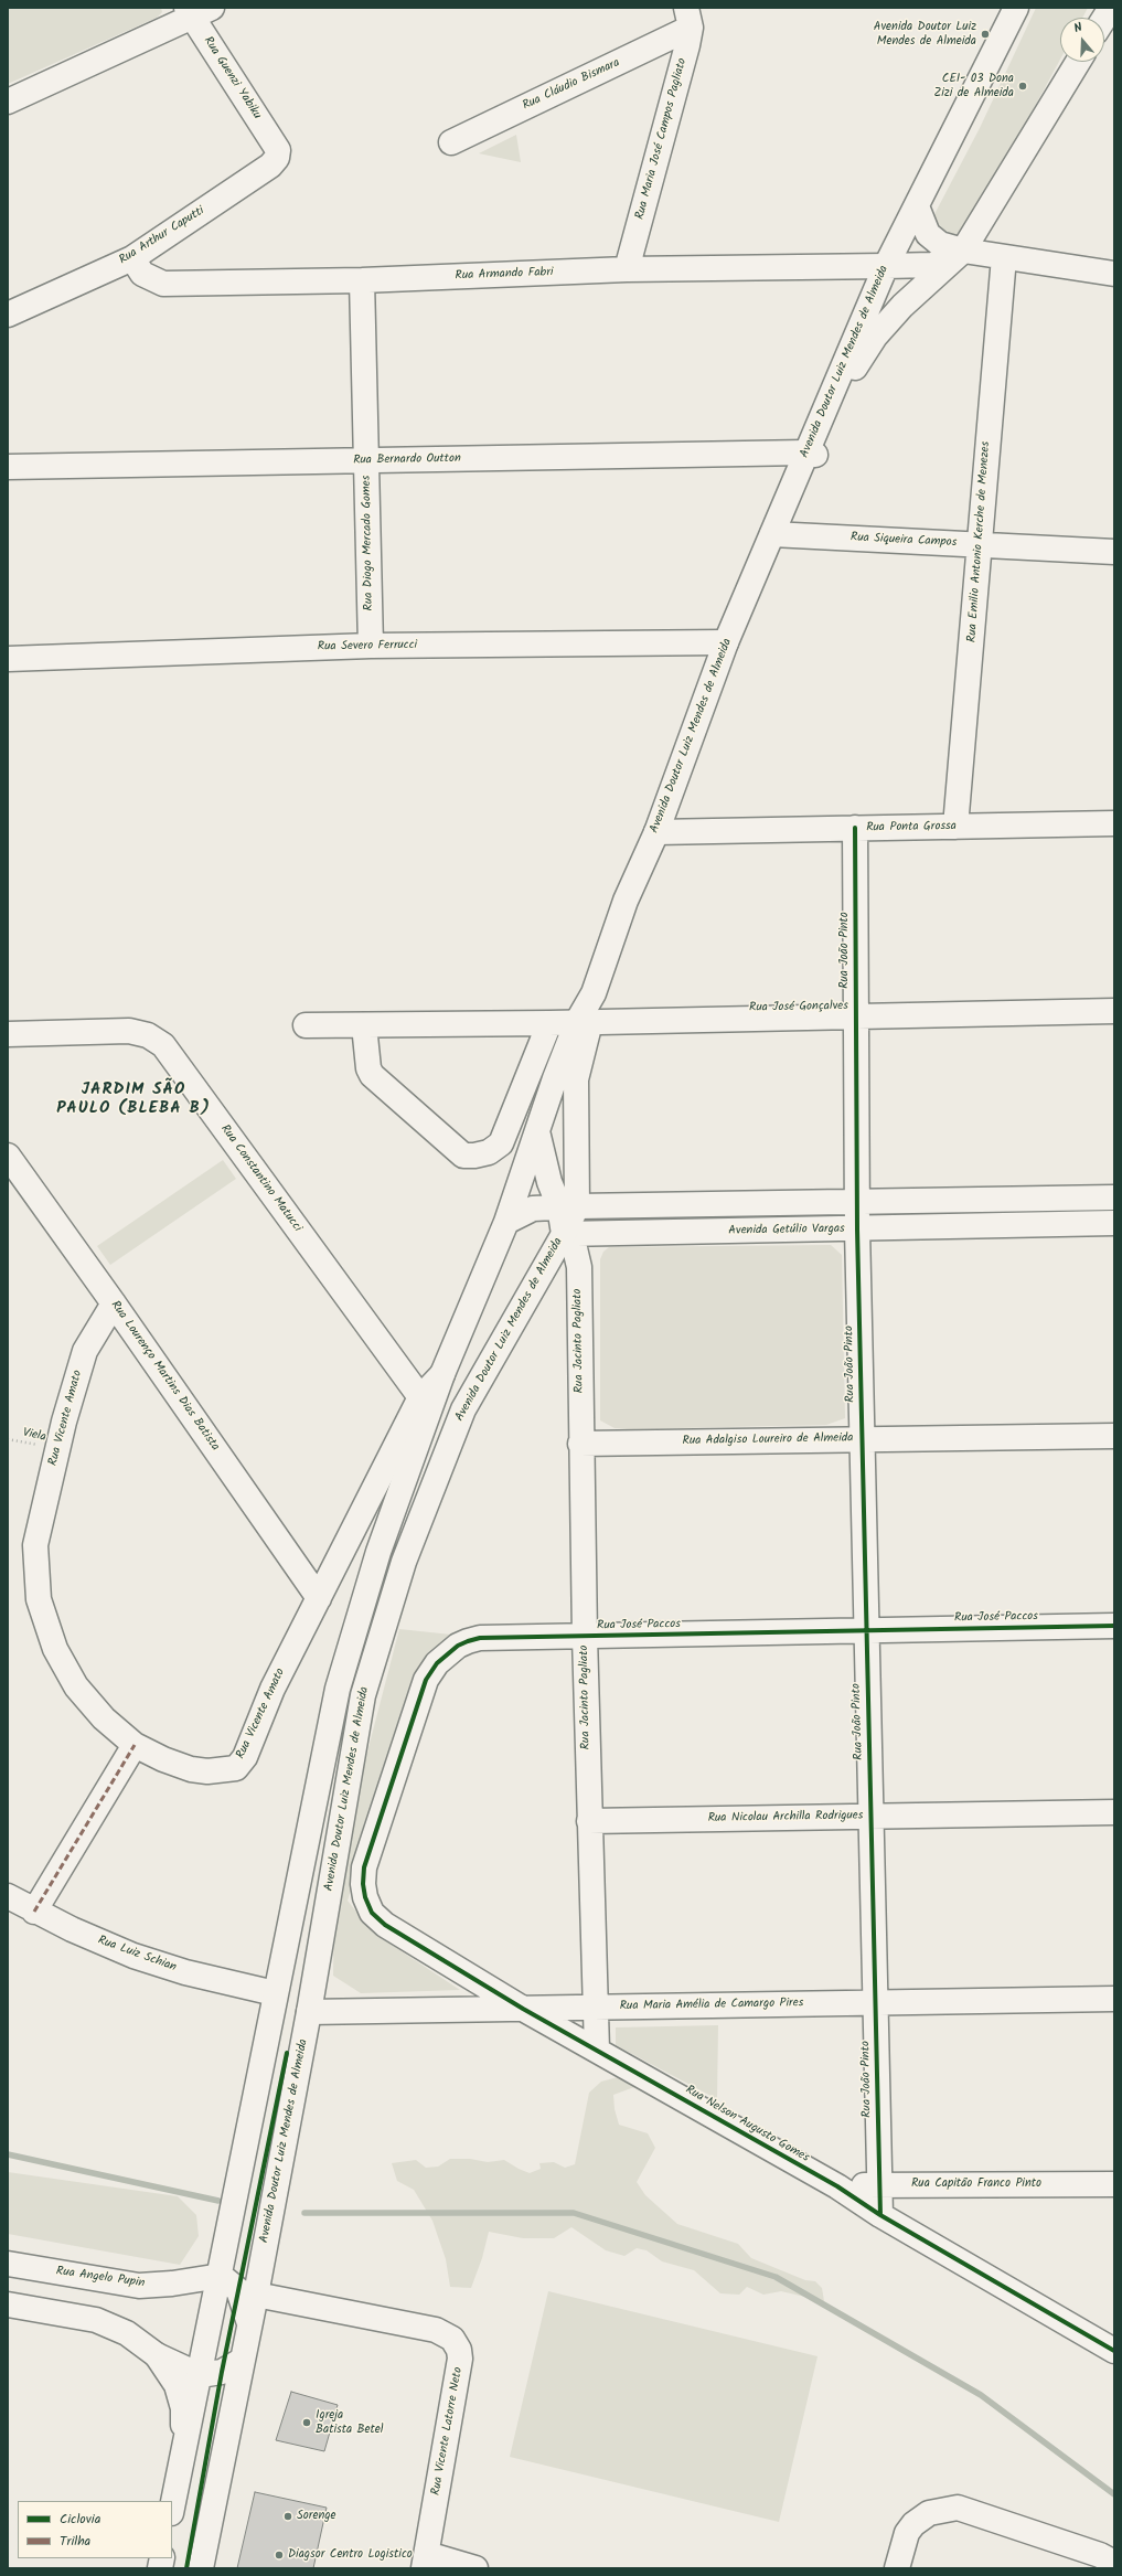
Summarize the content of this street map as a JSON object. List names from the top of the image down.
{
  "streets": {
    "street": [
      "Rua Guenzi Yabiku",
      "Rua Cláudio Bismara",
      "Rua Maria José Campos Pagliato",
      "Rua Arthur Caputti",
      "Rua Armando Fabri",
      "Avenida Doutor Luiz Mendes de Almeida",
      "Rua Bernardo Outton",
      "Rua Siqueira Campos",
      "Rua Emilio Antonio Kerche de Menezes",
      "Rua Diogo Mercado Gomes",
      "Rua Severo Ferrucci",
      "Rua Ponta Grossa",
      "Rua João Pinto",
      "Rua José Gonçalves",
      "Rua Constantino Matucci",
      "Avenida Getúlio Vargas",
      "Rua Jacinto Pagliato",
      "Rua Lourenço Martins Dias Batista",
      "Rua Vicente Amato",
      "Rua Adalgiso Loureiro de Almeida",
      "Rua José Paccos",
      "Rua Nicolau Archilla Rodrigues",
      "Rua Luiz Schian",
      "Rua Maria Amélia de Camargo Pires",
      "Rua Nelson Augusto Gomes",
      "Rua Capitão Franco Pinto",
      "Rua Angelo Pupin",
      "Rua Vicente Latorre Neto"
    ],
    "path": ["Viela"]
  },
  "crossings": [
    ["Rua Guenzi Yabiku", "Rua Arthur Caputti"],
    ["Rua Cláudio Bismara", "Rua Maria José Campos Pagliato"],
    ["Rua Maria José Campos Pagliato", "Rua Armando Fabri"],
    ["Rua Arthur Caputti", "Rua Armando Fabri"],
    ["Rua Armando Fabri", "Avenida Doutor Luiz Mendes de Almeida"],
    ["Rua Armando Fabri", "Rua Diogo Mercado Gomes"],
    ["Avenida Doutor Luiz Mendes de Almeida", "Rua Bernardo Outton"],
    ["Avenida Doutor Luiz Mendes de Almeida", "Rua Siqueira Campos"],
    ["Avenida Doutor Luiz Mendes de Almeida", "Rua Severo Ferrucci"],
    ["Avenida Doutor Luiz Mendes de Almeida", "Rua Ponta Grossa"],
    ["Avenida Doutor Luiz Mendes de Almeida", "Rua José Gonçalves"],
    ["Avenida Doutor Luiz Mendes de Almeida", "Avenida Getúlio Vargas"],
    ["Avenida Doutor Luiz Mendes de Almeida", "Rua Jacinto Pagliato"],
    ["Avenida Doutor Luiz Mendes de Almeida", "Rua Vicente Amato"],
    ["Avenida Doutor Luiz Mendes de Almeida", "Rua Luiz Schian"],
    ["Avenida Doutor Luiz Mendes de Almeida", "Rua Maria Amélia de Camargo Pires"],
    ["Avenida Doutor Luiz Mendes de Almeida", "Rua Angelo Pupin"],
    ["Avenida Doutor Luiz Mendes de Almeida", "Rua Vicente Latorre Neto"],
    ["Rua Bernardo Outton", "Rua Diogo Mercado Gomes"],
    ["Rua Siqueira Campos", "Rua Emilio Antonio Kerche de Menezes"],
    ["Rua Emilio Antonio Kerche de Menezes", "Rua Ponta Grossa"],
    ["Rua Diogo Mercado Gomes", "Rua Severo Ferrucci"],
    ["Rua Ponta Grossa", "Rua João Pinto"],
    ["Rua João Pinto", "Rua José Gonçalves"],
    ["Rua João Pinto", "Avenida Getúlio Vargas"],
    ["Rua João Pinto", "Rua Adalgiso Loureiro de Almeida"],
    ["Rua João Pinto", "Rua José Paccos"],
    ["Rua João Pinto", "Rua Nicolau Archilla Rodrigues"],
    ["Rua João Pinto", "Rua Maria Amélia de Camargo Pires"],
    ["Rua João Pinto", "Rua Nelson Augusto Gomes"],
    ["Rua João Pinto", "Rua Capitão Franco Pinto"],
    ["Rua Constantino Matucci", "Rua Vicente Amato"],
    ["Avenida Getúlio Vargas", "Rua Jacinto Pagliato"],
    ["Rua Jacinto Pagliato", "Rua Adalgiso Loureiro de Almeida"],
    ["Rua Jacinto Pagliato", "Rua José Paccos"],
    ["Rua Jacinto Pagliato", "Rua Nicolau Archilla Rodrigues"],
    ["Rua Jacinto Pagliato", "Rua Maria Amélia de Camargo Pires"],
    ["Rua Jacinto Pagliato", "Rua Nelson Augusto Gomes"],
    ["Rua Lourenço Martins Dias Batista", "Rua Vicente Amato"],
    ["Rua Vicente Amato", "Viela"],
    ["Rua José Paccos", "Rua Nelson Augusto Gomes"],
    ["Rua Maria Amélia de Camargo Pires", "Rua Nelson Augusto Gomes"],
    ["Rua Nelson Augusto Gomes", "Rua Capitão Franco Pinto"]
  ],
  "districts": ["JARDIM SÃO PAULO (BLEBA B)"],
  "places": [
    "Avenida Doutor Luiz Mendes de Almeida",
    "CEI- 03 Dona Zizi de Almeida",
    "Igreja Batista Betel",
    "Sorenge",
    "Diagsor Centro Logistico"
  ],
  "legend": ["Ciclovia", "Trilha"],
  "north": "top"
}
